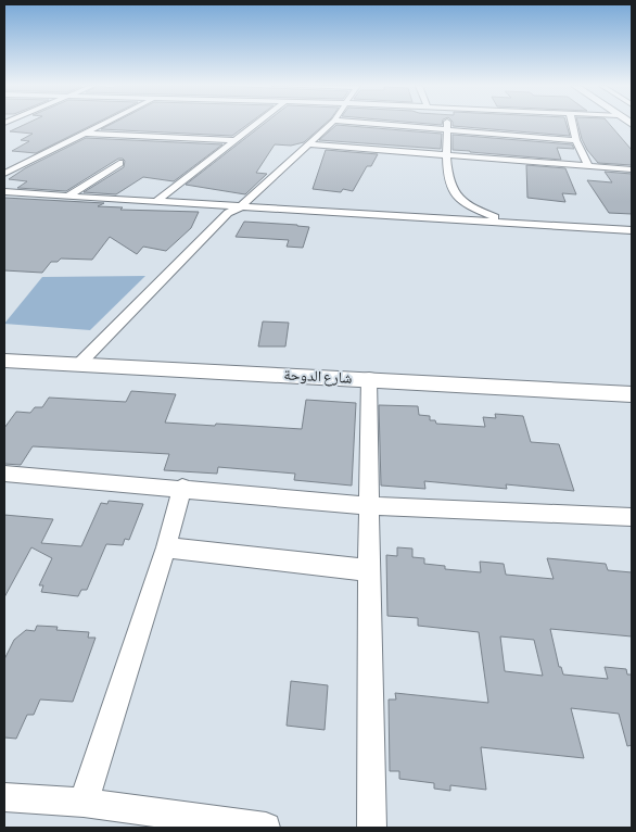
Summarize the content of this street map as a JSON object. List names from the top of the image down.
{
  "streets": {
    "street": ["شارع الدوحة"]
  }
}
